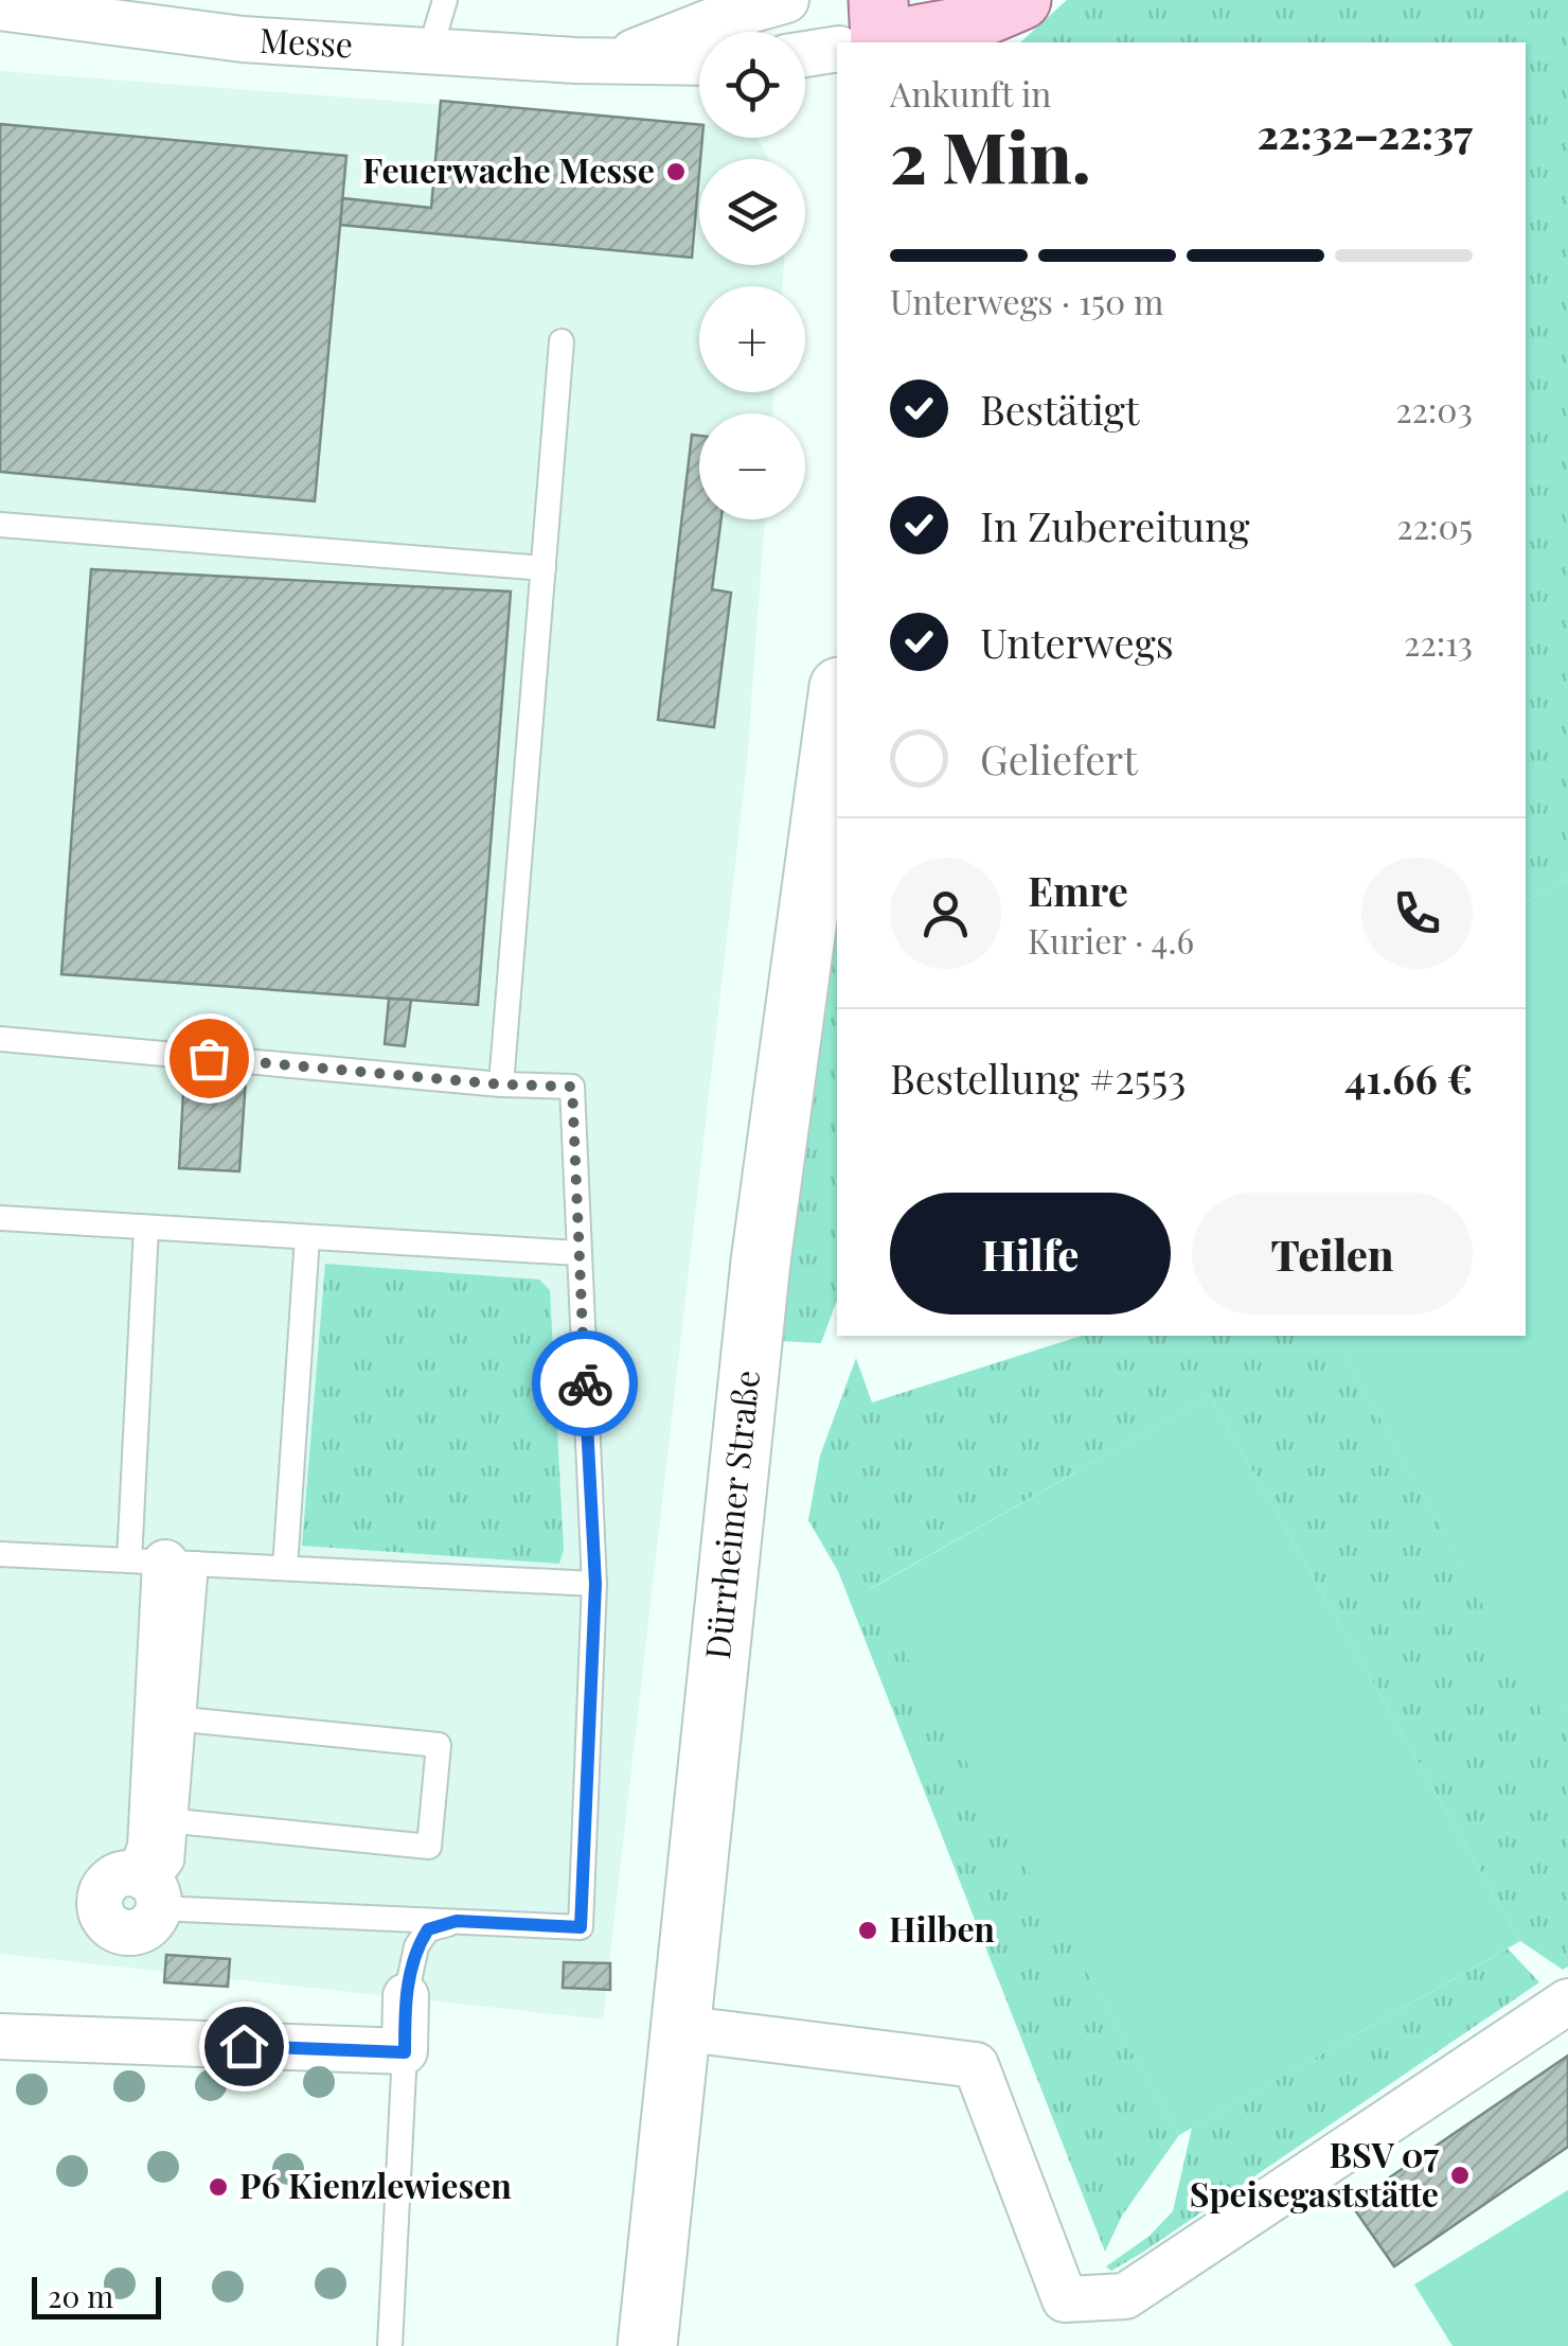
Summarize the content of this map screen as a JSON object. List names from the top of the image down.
{
  "streets": {
    "main road": ["Dürrheimer Straße"],
    "street": ["Messe"]
  },
  "places": [
    "Feuerwache Messe",
    "Hilben",
    "BSV 07 Speisegaststätte",
    "P6 Kienzlewiesen"
  ],
  "scale_bar": "20 m",
  "page": {
    "map_buttons": ["+", "−"],
    "heading": ["2 Min.", "Ankunft in", "22:32–22:37"],
    "panel": [
      "Emre",
      "Kurier · 4.6",
      "Bestellung #2553",
      "41.66 €"
    ],
    "bar": "Unterwegs · 150 m",
    "list": [
      ["Bestätigt", "22:03"],
      ["In Zubereitung", "22:05"],
      ["Unterwegs", "22:13"],
      "Geliefert"
    ],
    "buttons": ["Hilfe", "Teilen"],
    "scale": "20 m"
  }
}
